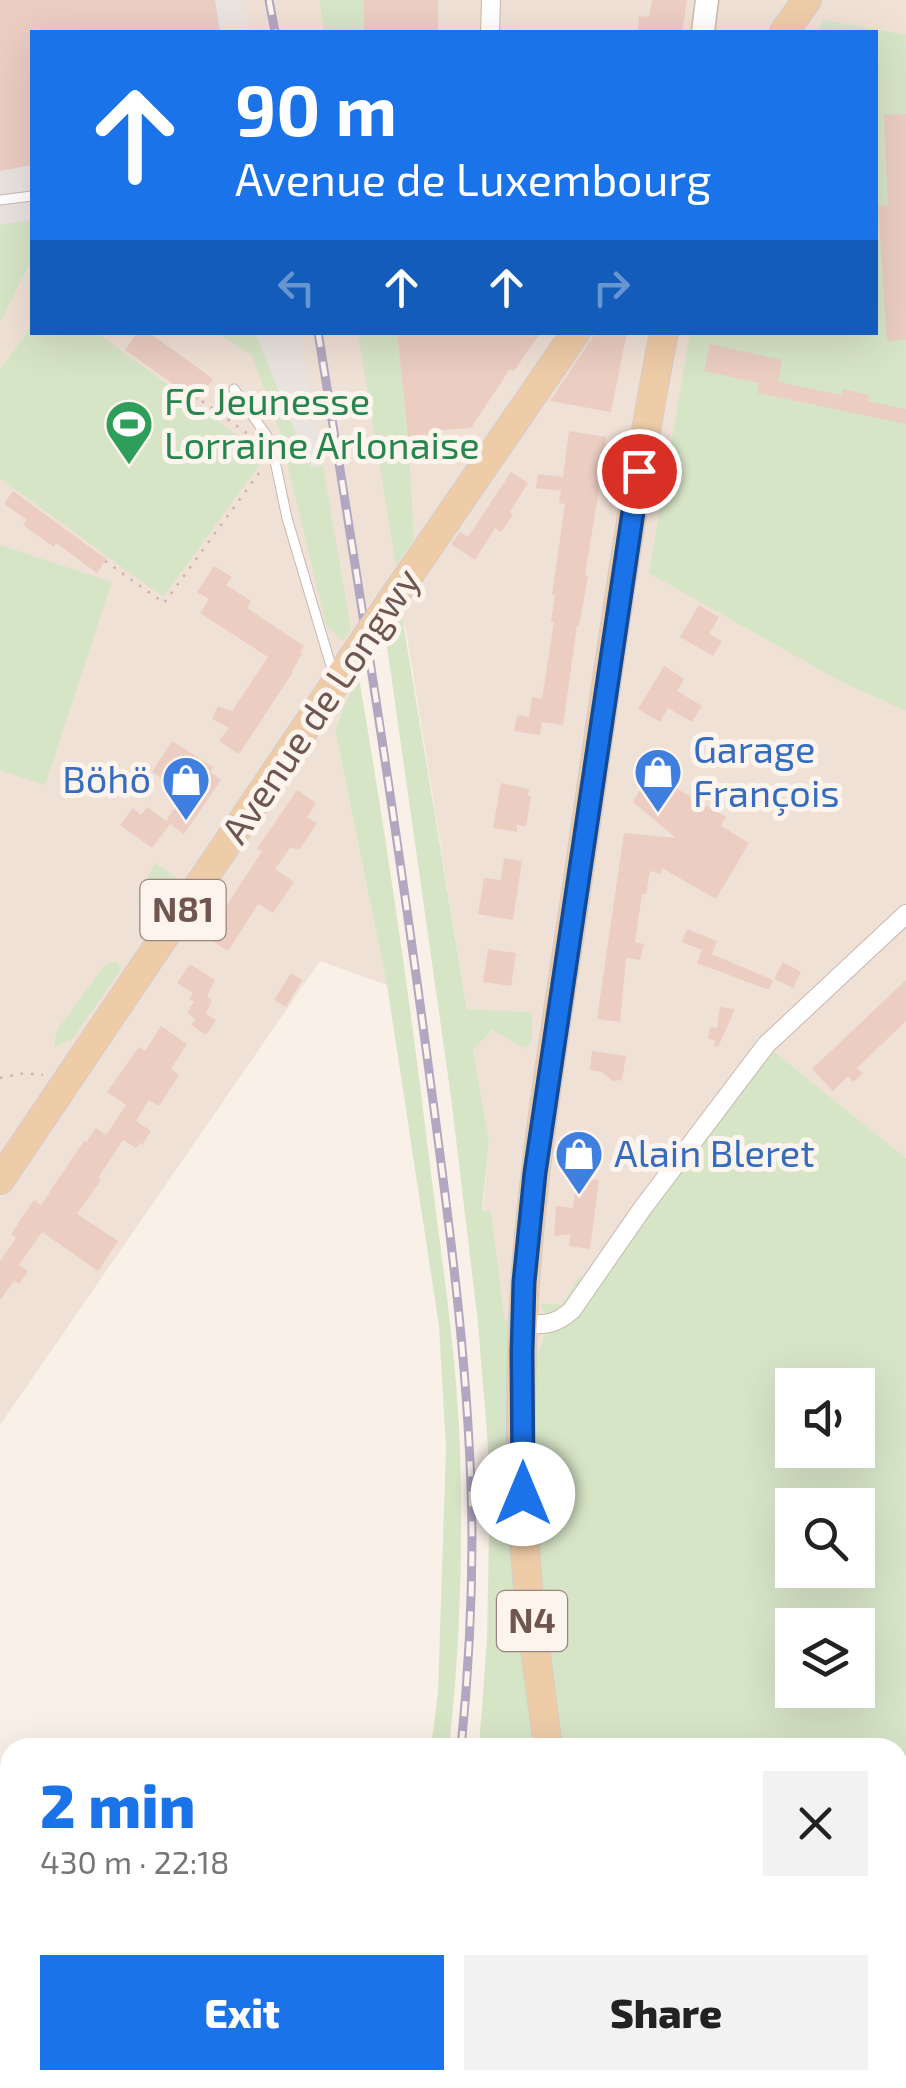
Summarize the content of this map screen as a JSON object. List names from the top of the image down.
{
  "streets": {
    "main road": ["Avenue de Longwy", "N81", "N4"]
  },
  "places": {
    "sports": ["FC Jeunesse Lorraine Arlonaise"],
    "shop": ["Garage François", "Böhö", "Alain Bleret"]
  },
  "page": {
    "turn": ["90 m", "Avenue de Luxembourg"],
    "heading": ["2 min", "430 m · 22:18"],
    "buttons": ["Exit", "Share"]
  }
}
